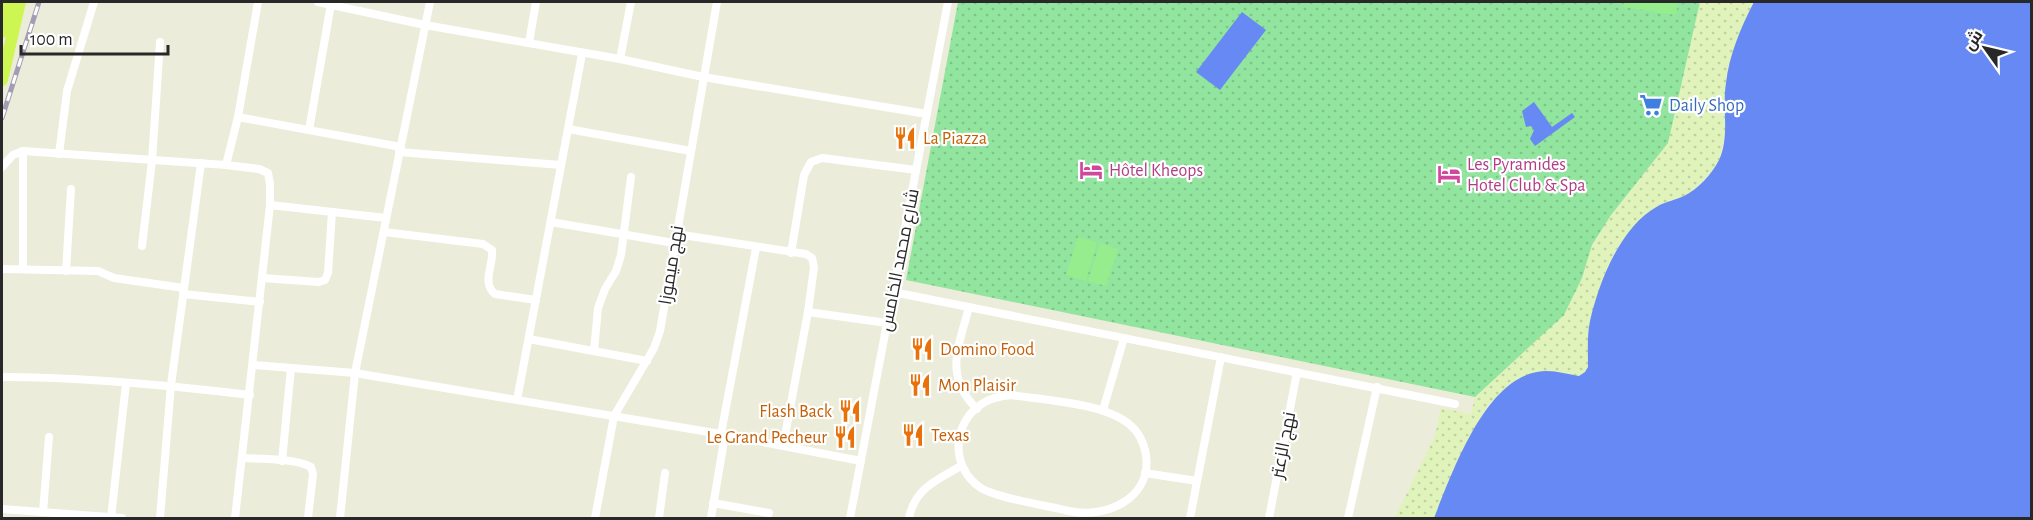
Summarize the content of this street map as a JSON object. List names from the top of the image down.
{
  "streets": {
    "street": ["شارع محمد الخامس", "نهج ميموزا", "نهج الزعتر"]
  },
  "places": {
    "supermarket": ["Daily Shop"],
    "restaurant": [
      "La Piazza",
      "Domino Food",
      "Mon Plaisir",
      "Flash Back",
      "Texas",
      "Le Grand Pecheur"
    ],
    "hotel": ["Hôtel Kheops", "Les Pyramides Hotel Club & Spa"]
  },
  "scale_bar": "100 m",
  "north": "top left"
}
